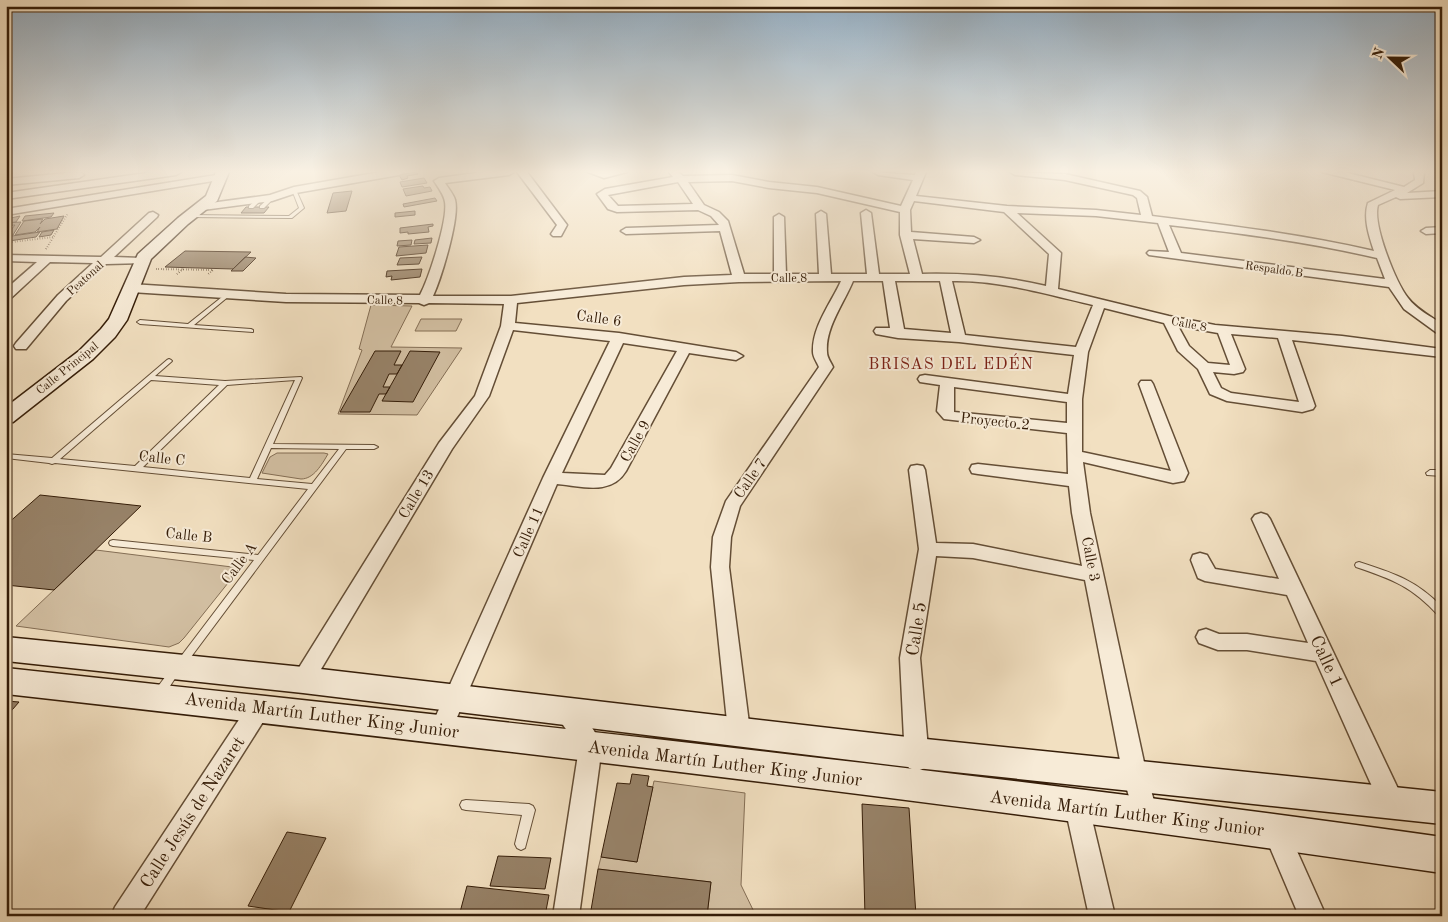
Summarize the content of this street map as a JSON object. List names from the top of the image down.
{
  "streets": {
    "main road": ["Calle Principal", "Avenida Martín Luther King Junior"],
    "street": [
      "Respaldo B",
      "Peatonal",
      "Calle 8",
      "Calle 6",
      "Proyecto 2",
      "Calle 9",
      "Calle 7",
      "Calle 13",
      "Calle 11",
      "Calle 3",
      "Calle 5",
      "Calle 1",
      "Calle Jesús de Nazaret"
    ],
    "lane": ["Calle C", "Calle B", "Calle A"]
  },
  "crossings": [
    ["Calle 8", "Calle Principal"],
    ["Calle 8", "Calle 7"],
    ["Calle 8", "Calle 13"],
    ["Calle 8", "Calle 3"],
    ["Calle 6", "Calle 9"],
    ["Calle 6", "Calle 13"],
    ["Calle 6", "Calle 11"],
    ["Proyecto 2", "Calle 3"],
    ["Calle 9", "Calle 11"],
    ["Calle C", "Calle A"],
    ["Calle 7", "Avenida Martín Luther King Junior"],
    ["Calle 13", "Avenida Martín Luther King Junior"],
    ["Calle 11", "Avenida Martín Luther King Junior"],
    ["Calle B", "Calle A"],
    ["Calle 3", "Avenida Martín Luther King Junior"],
    ["Calle A", "Avenida Martín Luther King Junior"],
    ["Calle 5", "Avenida Martín Luther King Junior"],
    ["Calle 1", "Avenida Martín Luther King Junior"],
    ["Avenida Martín Luther King Junior", "Calle Jesús de Nazaret"]
  ],
  "districts": ["BRISAS DEL EDÉN"],
  "north": "left"
}
